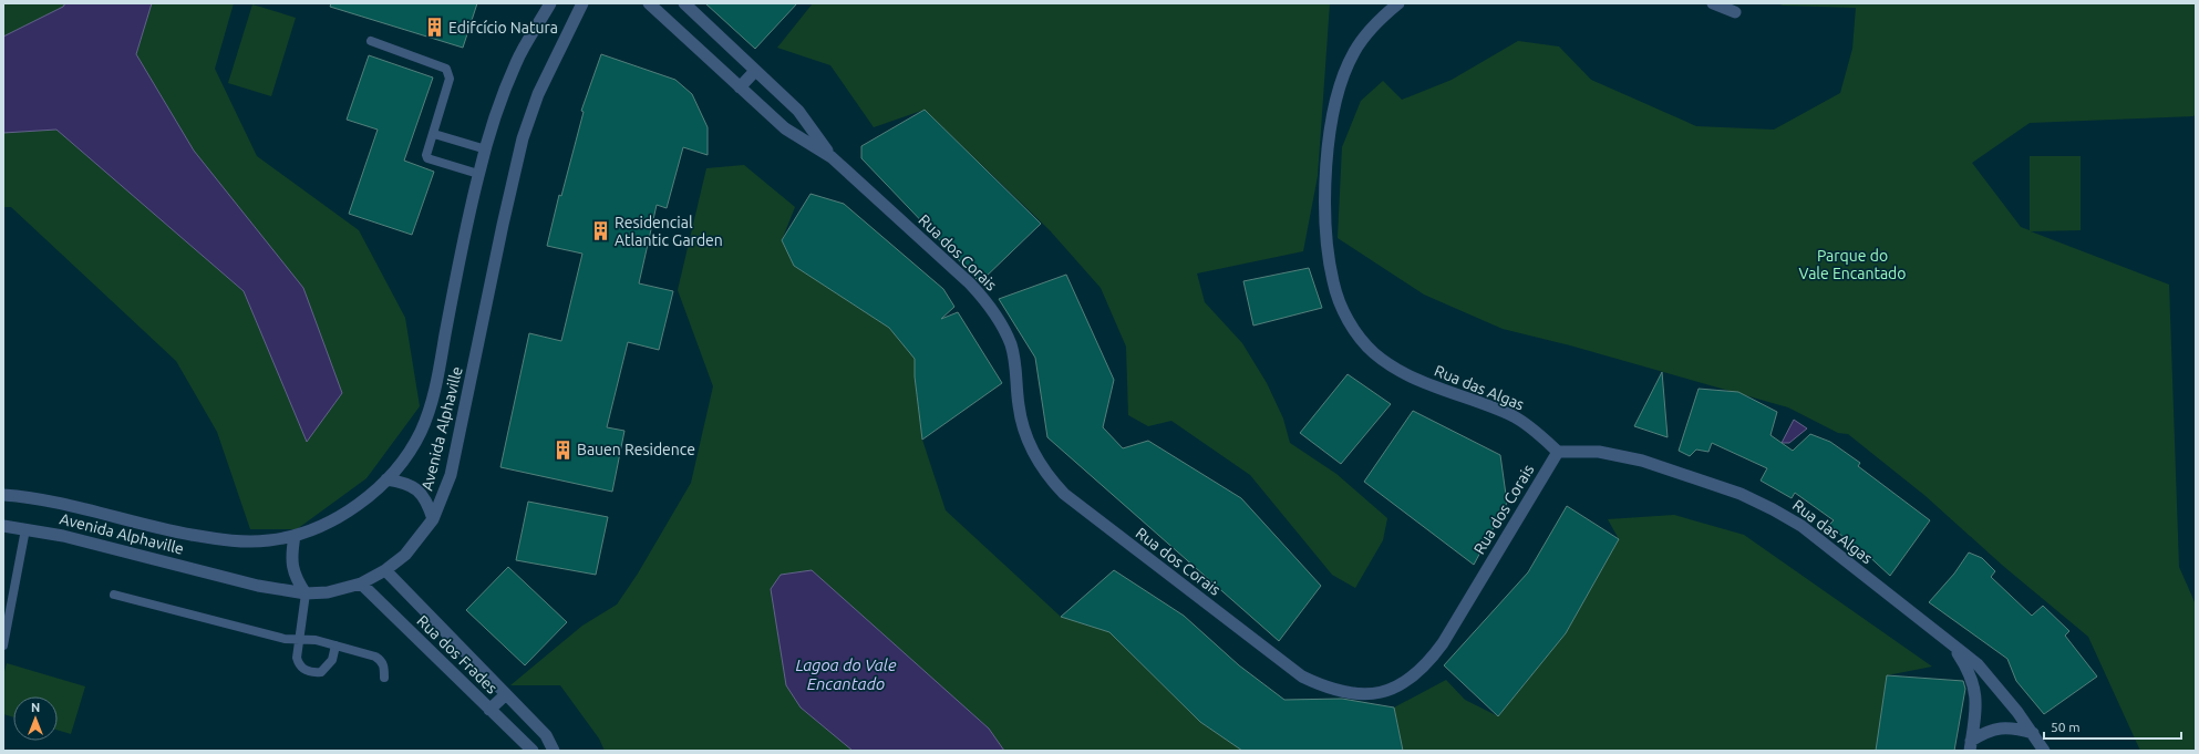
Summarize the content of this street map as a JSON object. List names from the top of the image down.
{
  "streets": {
    "street": [
      "Rua dos Corais",
      "Rua das Algas",
      "Avenida Alphaville",
      "Rua dos Frades"
    ]
  },
  "crossings": [
    ["Rua dos Corais", "Rua das Algas"],
    ["Avenida Alphaville", "Rua dos Frades"]
  ],
  "water": ["Lagoa do Vale Encantado"],
  "parks": ["Parque do Vale Encantado"],
  "places": {
    "building": ["Edifcício Natura", "Residencial Atlantic Garden", "Bauen Residence"]
  },
  "scale_bar": "50 m",
  "north": "top"
}
